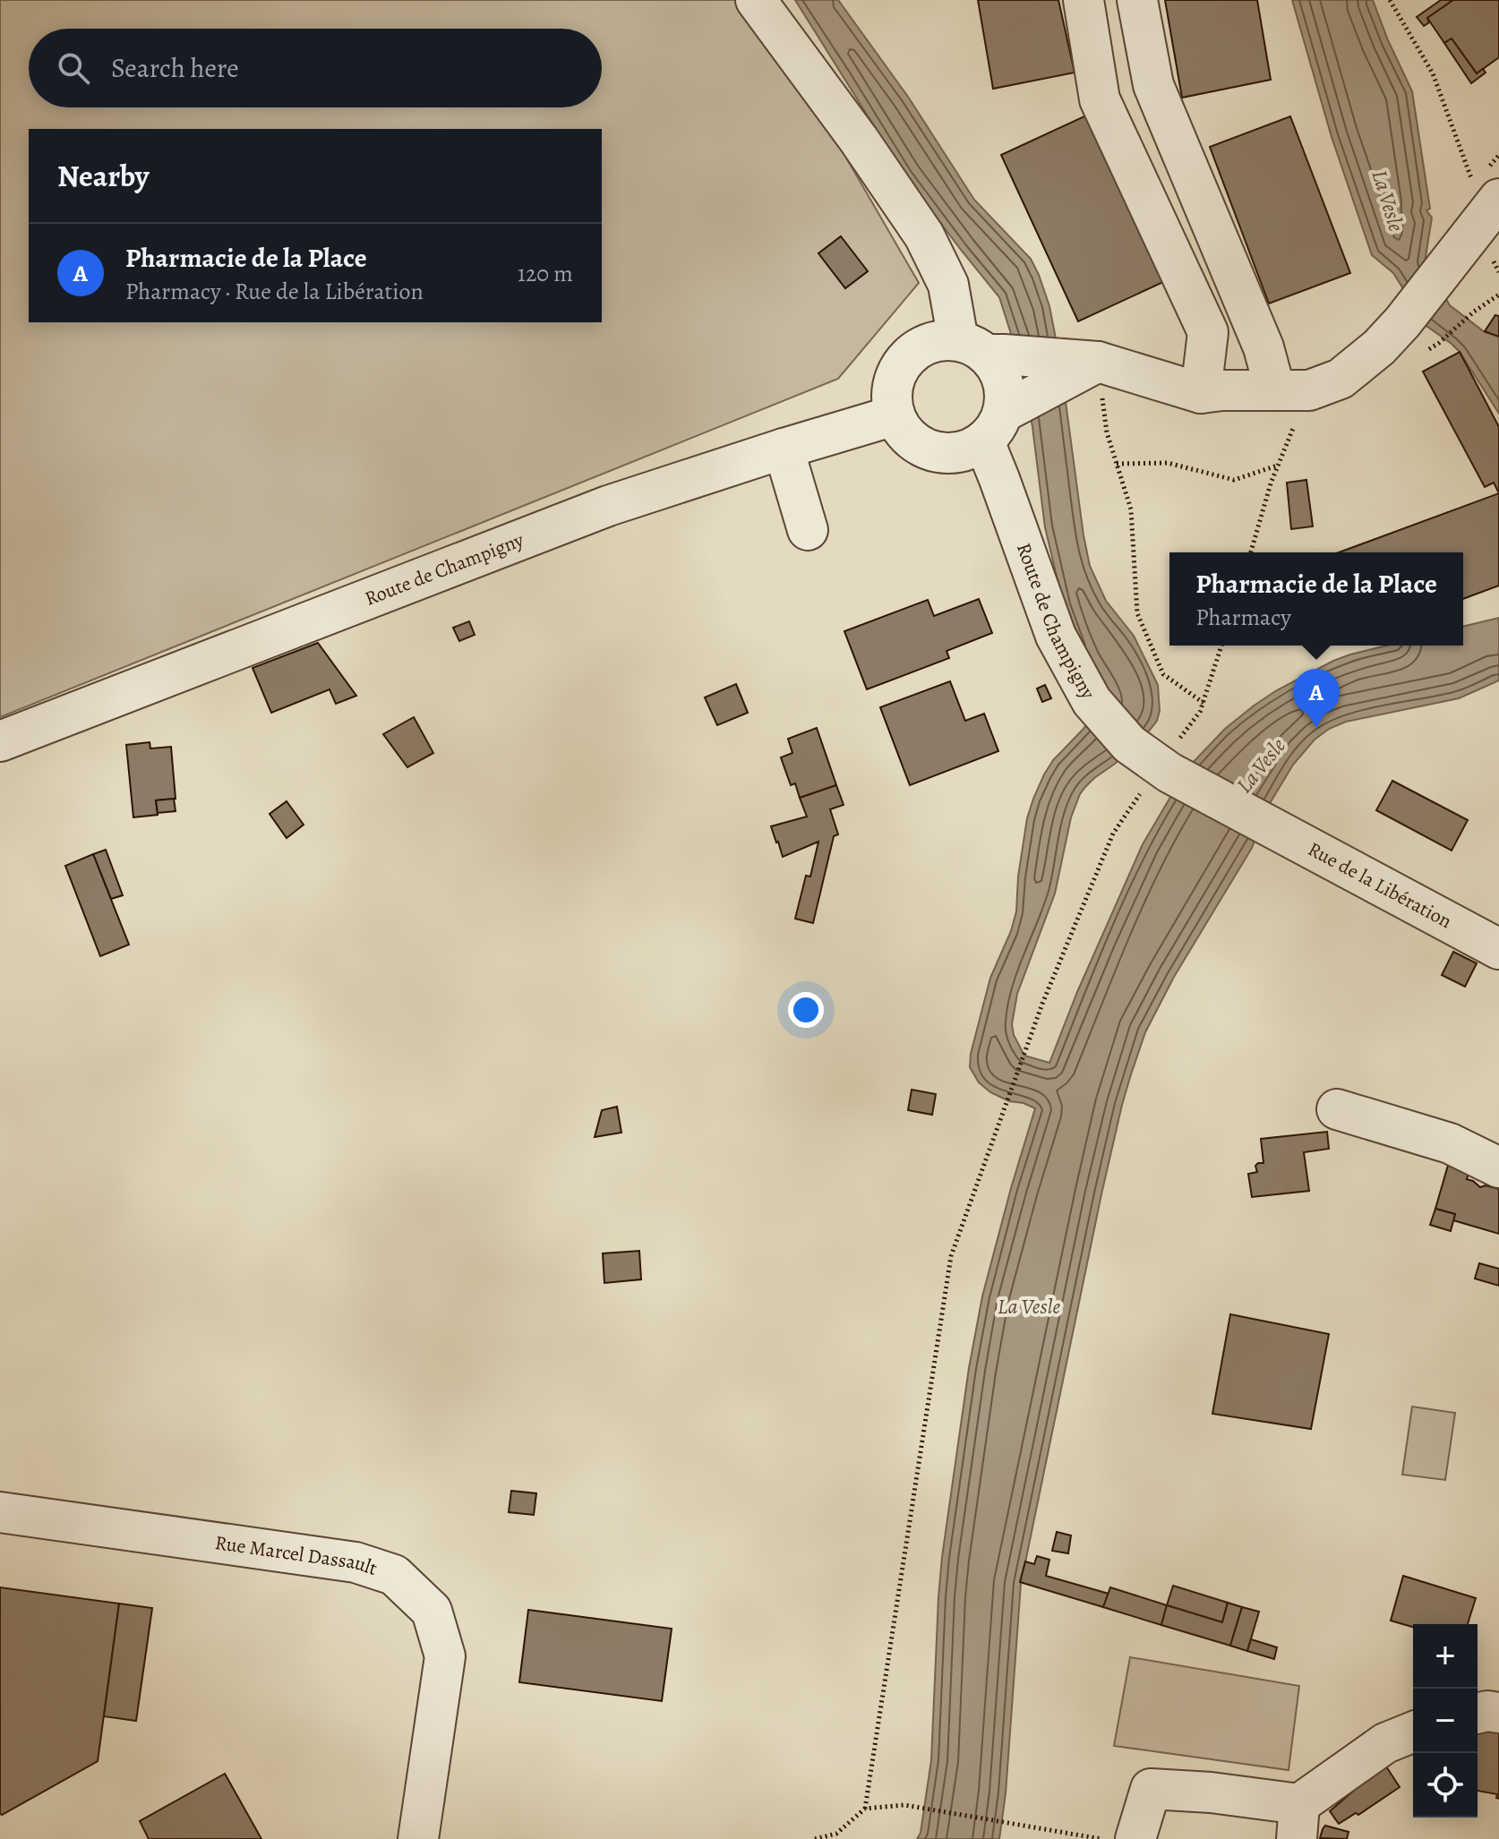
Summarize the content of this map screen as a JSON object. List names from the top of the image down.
{
  "streets": {
    "street": ["Route de Champigny", "Rue de la Libération", "Rue Marcel Dassault"]
  },
  "crossings": [
    ["Route de Champigny", "Rue de la Libération"]
  ],
  "water": ["La Vesle"],
  "page": {
    "search": "Search here",
    "heading": "Nearby",
    "list": [
      {
        "mark": "A",
        "name": "Pharmacie de la Place",
        "note": "Pharmacy · Rue de la Libération",
        "value": "120 m"
      }
    ],
    "popup": ["Pharmacie de la Place", "Pharmacy"],
    "pins": "A",
    "map_buttons": ["+", "−"]
  }
}
